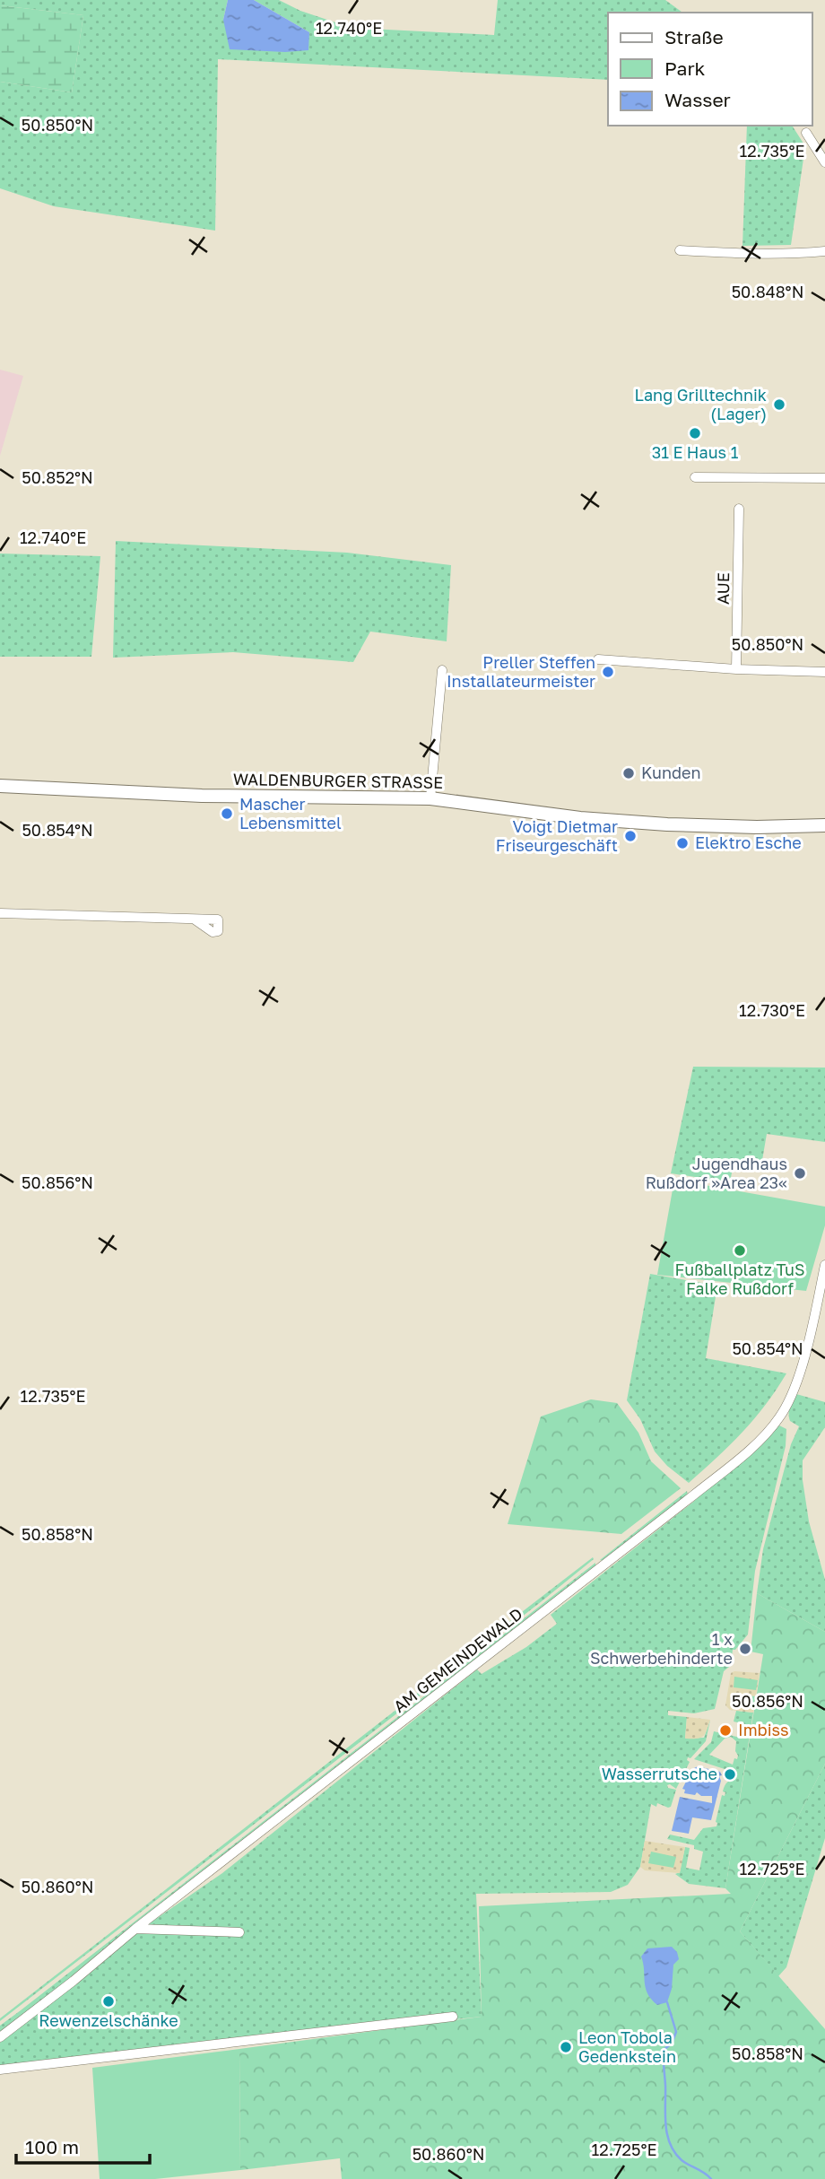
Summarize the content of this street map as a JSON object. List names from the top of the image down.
{
  "streets": {
    "main road": ["WALDENBURGER STRASSE"],
    "street": ["AUE", "AM GEMEINDEWALD"]
  },
  "places": [
    "Lang Grilltechnik (Lager)",
    "31 E Haus 1",
    "Preller Steffen Installateurmeister",
    "Kunden",
    "Mascher Lebensmittel",
    "Voigt Dietmar Friseurgeschäft",
    "Elektro Esche",
    "Jugendhaus Rußdorf »Area 23«",
    "Fußballplatz TuS Falke Rußdorf",
    "1 x Schwerbehinderte",
    "Imbiss",
    "Wasserrutsche",
    "Rewenzelschänke",
    "Leon Tobola Gedenkstein"
  ],
  "legend": ["Straße", "Park", "Wasser"],
  "scale_bar": "100 m",
  "coordinates": [
    "12.740°E",
    "50.850°N",
    "12.735°E",
    "50.848°N",
    "50.852°N",
    "50.854°N",
    "12.730°E",
    "50.856°N",
    "50.858°N",
    "12.725°E",
    "50.860°N"
  ]
}
